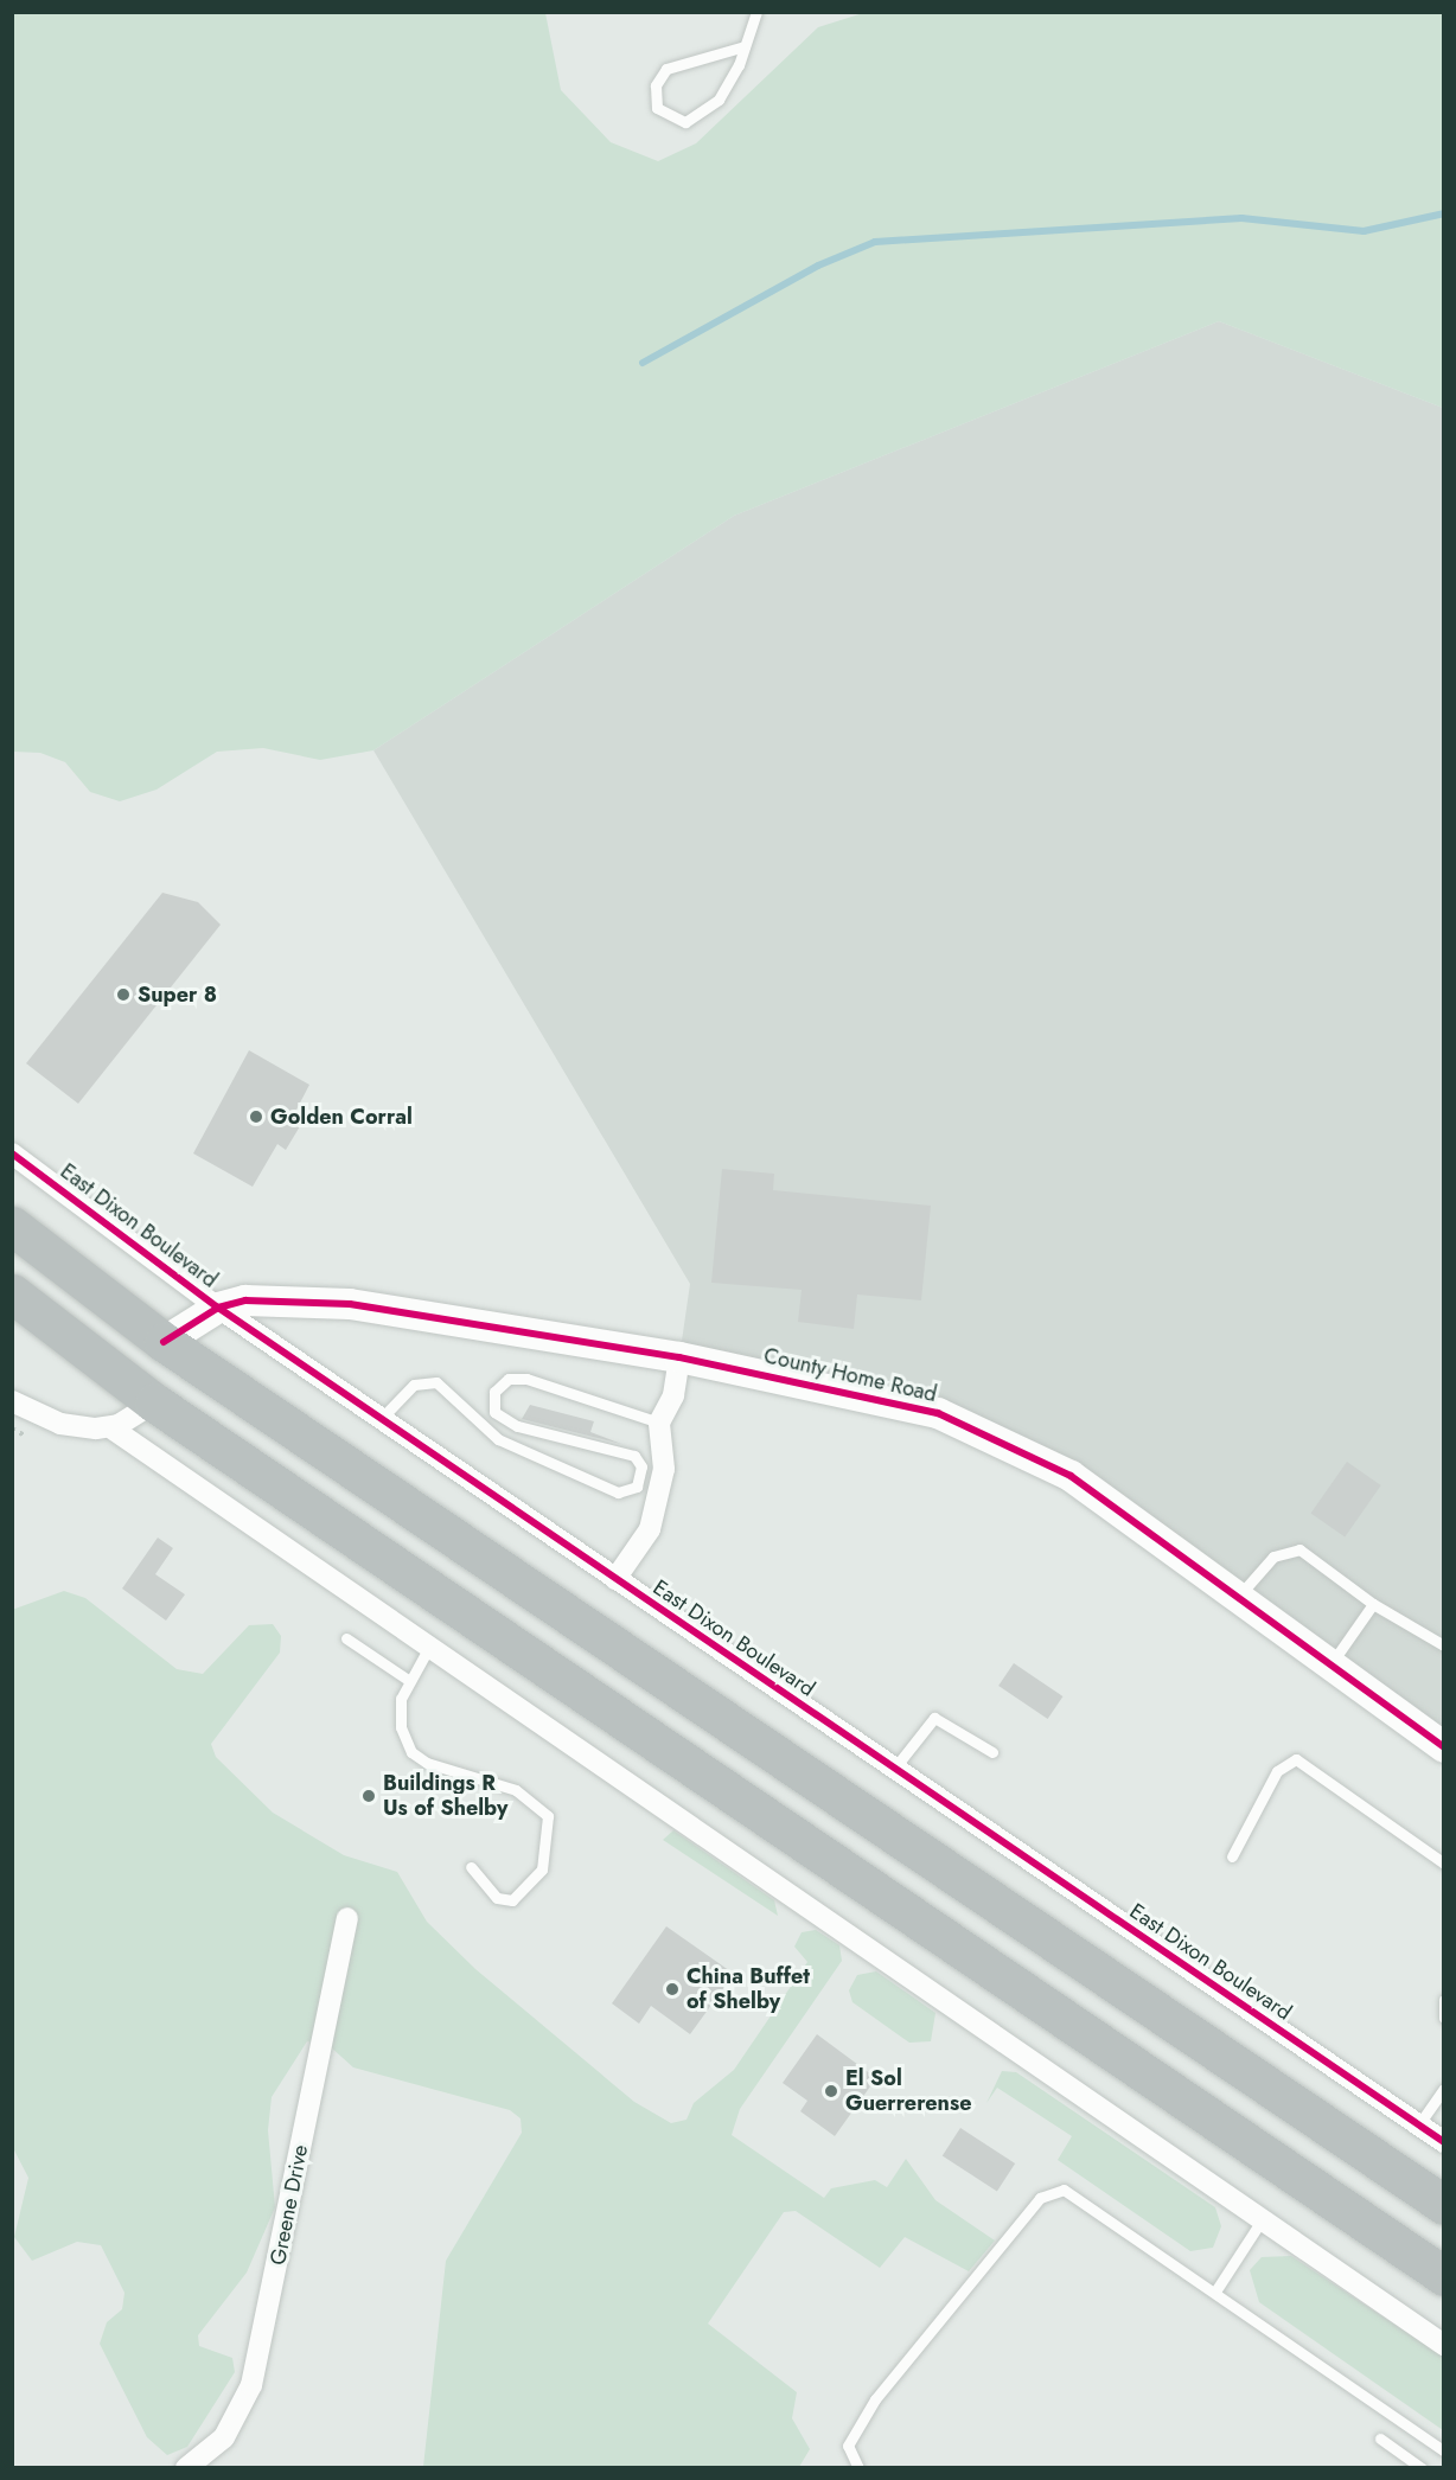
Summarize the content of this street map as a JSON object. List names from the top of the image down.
{
  "streets": {
    "highway": ["County Home Road"],
    "street": ["East Dixon Boulevard", "Greene Drive"]
  },
  "crossings": [
    ["East Dixon Boulevard", "County Home Road"]
  ],
  "places": [
    "Super 8",
    "Golden Corral",
    "Buildings R Us of Shelby",
    "China Buffet of Shelby",
    "El Sol Guerrerense"
  ]
}
